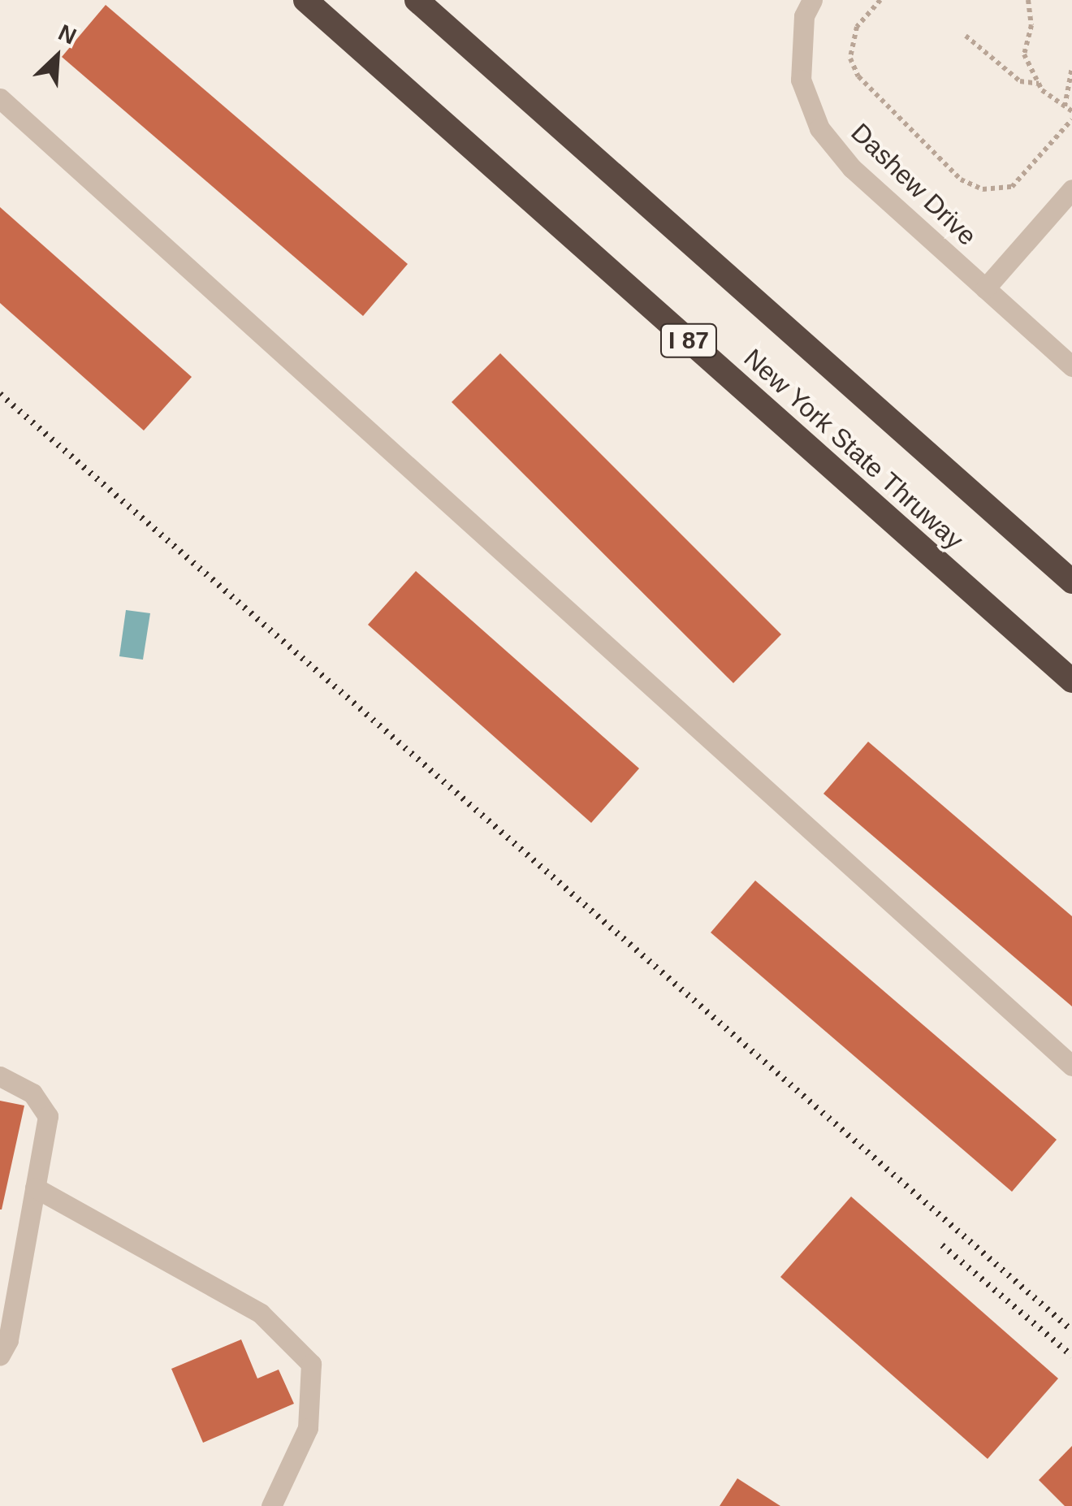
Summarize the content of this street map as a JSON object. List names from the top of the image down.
{
  "streets": {
    "highway": ["I 87", "New York State Thruway"],
    "street": ["Dashew Drive"]
  },
  "north": "top right"
}
